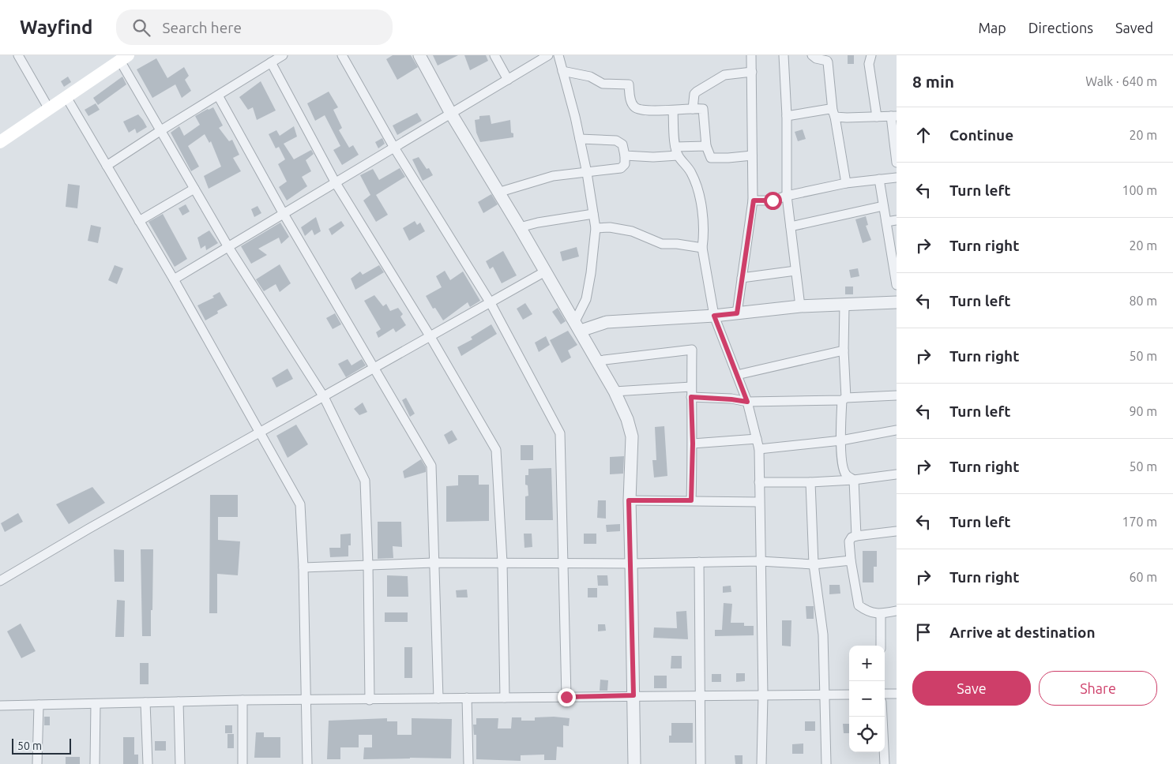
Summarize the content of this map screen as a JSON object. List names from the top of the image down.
{
  "scale_bar": "50 m",
  "page": {
    "header": "Wayfind",
    "search": "Search here",
    "nav": ["Map", "Directions", "Saved"],
    "heading": ["8 min", "Walk · 640 m"],
    "list": [
      ["Continue", "20 m"],
      ["Turn left", "100 m"],
      ["Turn right", "20 m"],
      ["Turn left", "80 m"],
      ["Turn right", "50 m"],
      ["Turn left", "90 m"],
      ["Turn right", "50 m"],
      ["Turn left", "170 m"],
      ["Turn right", "60 m"],
      "Arrive at destination"
    ],
    "map_buttons": ["+", "−"],
    "buttons": ["Save", "Share"],
    "scale": "50 m"
  }
}
